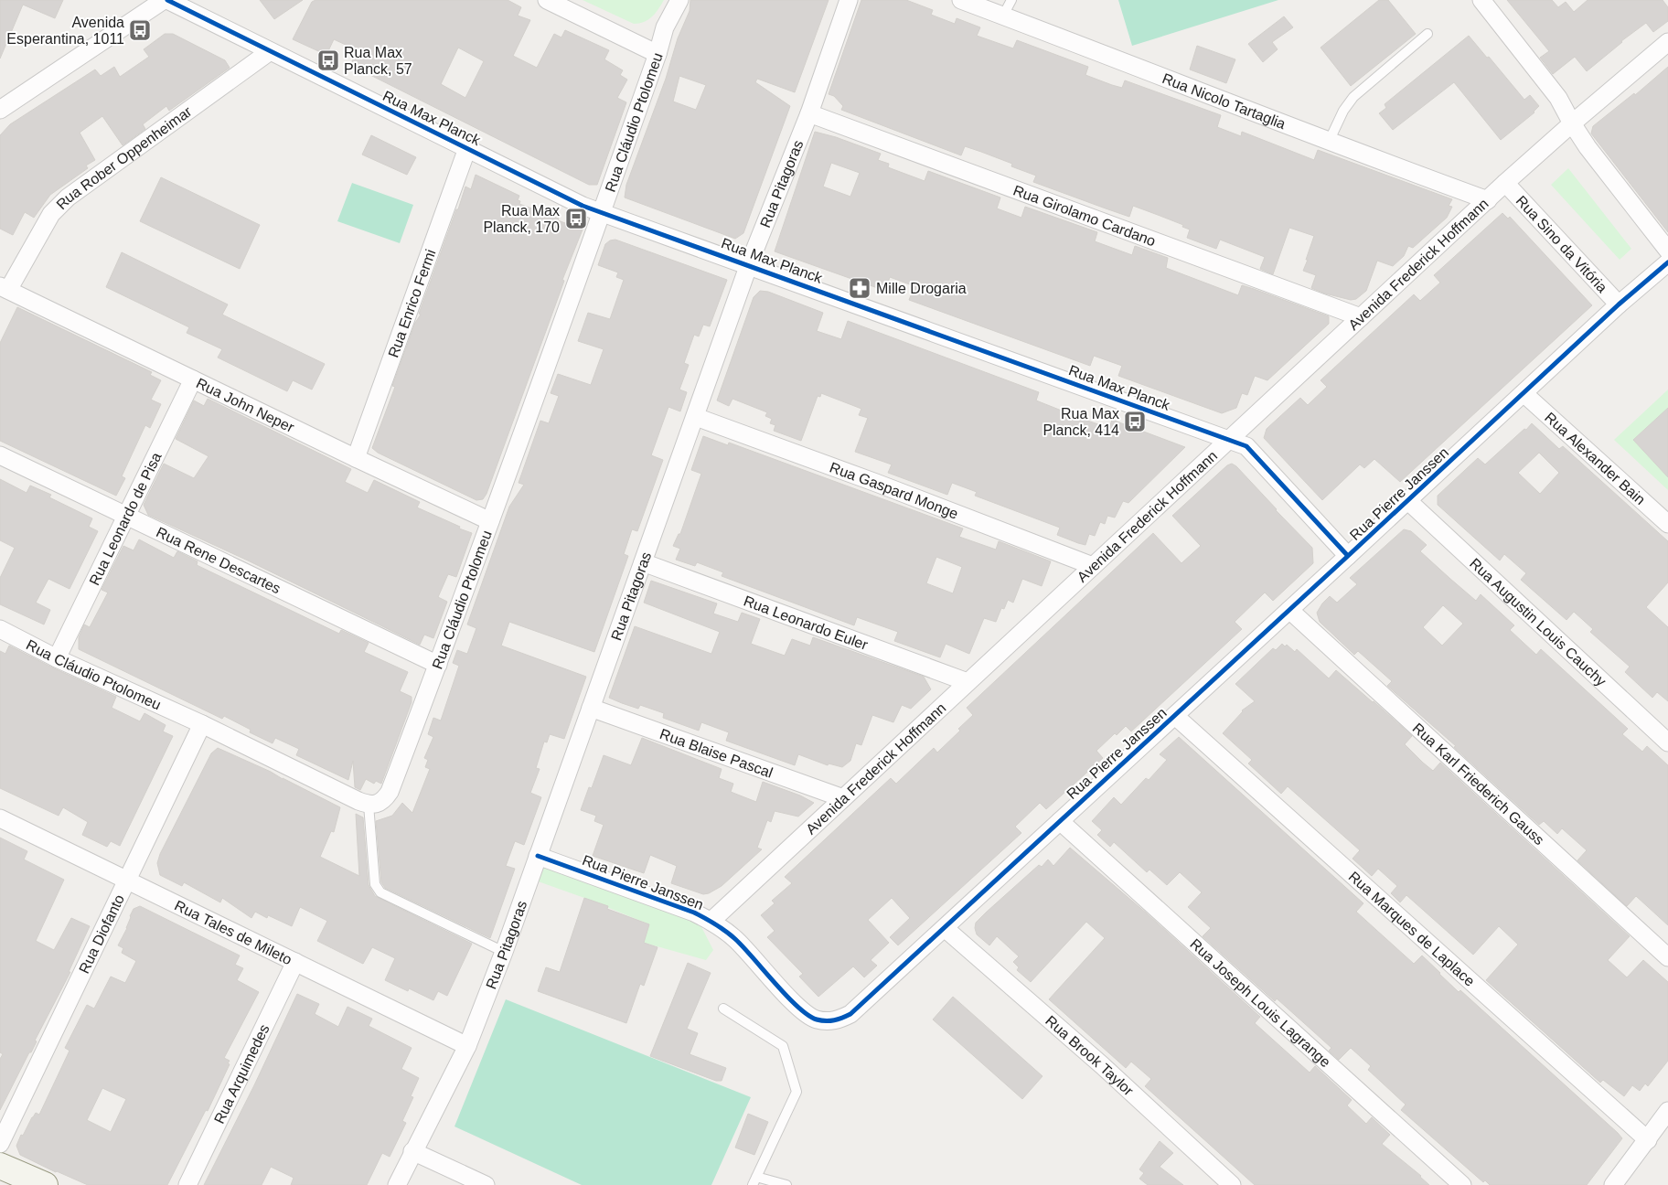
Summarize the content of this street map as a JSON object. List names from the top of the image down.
{
  "streets": {
    "street": [
      "Rua Nicolo Tartaglia",
      "Rua Max Planck",
      "Rua Cláudio Ptolomeu",
      "Rua Rober Oppenheimar",
      "Rua Pitagoras",
      "Rua Girolamo Cardano",
      "Rua Sino da Vitória",
      "Avenida Frederick Hoffmann",
      "Rua Enrico Fermi",
      "Rua John Neper",
      "Rua Alexander Bain",
      "Rua Gaspard Monge",
      "Rua Pierre Janssen",
      "Rua Leonardo de Pisa",
      "Rua Rene Descartes",
      "Rua Augustin Louis Cauchy",
      "Rua Leonardo Euler",
      "Rua Blaise Pascal",
      "Rua Karl Friederich Gauss",
      "Rua Marques de Laplace",
      "Rua Tales de Mileto",
      "Rua Diofanto",
      "Rua Joseph Louis Lagrange",
      "Rua Brook Taylor",
      "Rua Arquimedes"
    ]
  },
  "crossings": [
    ["Rua Nicolo Tartaglia", "Avenida Frederick Hoffmann"],
    ["Rua Max Planck", "Rua Cláudio Ptolomeu"],
    ["Rua Max Planck", "Rua Rober Oppenheimar"],
    ["Rua Max Planck", "Rua Pitagoras"],
    ["Rua Max Planck", "Avenida Frederick Hoffmann"],
    ["Rua Max Planck", "Rua Enrico Fermi"],
    ["Rua Max Planck", "Rua Pierre Janssen"],
    ["Rua Cláudio Ptolomeu", "Rua John Neper"],
    ["Rua Cláudio Ptolomeu", "Rua Leonardo de Pisa"],
    ["Rua Cláudio Ptolomeu", "Rua Rene Descartes"],
    ["Rua Cláudio Ptolomeu", "Rua Diofanto"],
    ["Rua Rober Oppenheimar", "Rua John Neper"],
    ["Rua Pitagoras", "Rua Girolamo Cardano"],
    ["Rua Pitagoras", "Rua Gaspard Monge"],
    ["Rua Pitagoras", "Rua Pierre Janssen"],
    ["Rua Pitagoras", "Rua Leonardo Euler"],
    ["Rua Pitagoras", "Rua Blaise Pascal"],
    ["Rua Pitagoras", "Rua Tales de Mileto"],
    ["Rua Girolamo Cardano", "Avenida Frederick Hoffmann"],
    ["Rua Sino da Vitória", "Avenida Frederick Hoffmann"],
    ["Rua Sino da Vitória", "Rua Pierre Janssen"],
    ["Avenida Frederick Hoffmann", "Rua Gaspard Monge"],
    ["Avenida Frederick Hoffmann", "Rua Pierre Janssen"],
    ["Avenida Frederick Hoffmann", "Rua Leonardo Euler"],
    ["Avenida Frederick Hoffmann", "Rua Blaise Pascal"],
    ["Rua Enrico Fermi", "Rua John Neper"],
    ["Rua John Neper", "Rua Leonardo de Pisa"],
    ["Rua Alexander Bain", "Rua Pierre Janssen"],
    ["Rua Pierre Janssen", "Rua Augustin Louis Cauchy"],
    ["Rua Pierre Janssen", "Rua Karl Friederich Gauss"],
    ["Rua Pierre Janssen", "Rua Marques de Laplace"],
    ["Rua Pierre Janssen", "Rua Joseph Louis Lagrange"],
    ["Rua Pierre Janssen", "Rua Brook Taylor"],
    ["Rua Leonardo de Pisa", "Rua Rene Descartes"],
    ["Rua Tales de Mileto", "Rua Diofanto"],
    ["Rua Tales de Mileto", "Rua Arquimedes"]
  ],
  "places": {
    "bus stop": [
      "Avenida Esperantina, 1011",
      "Rua Max Planck, 57",
      "Rua Max Planck, 170",
      "Rua Max Planck, 414"
    ],
    "pharmacy": ["Mille Drogaria"]
  }
}
